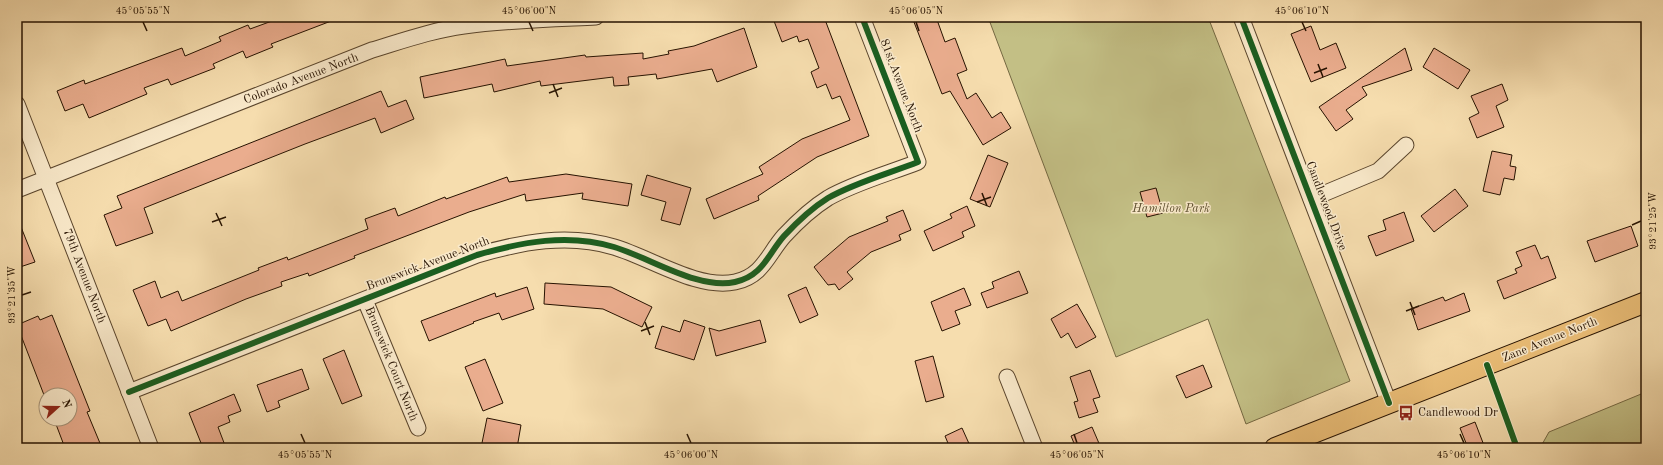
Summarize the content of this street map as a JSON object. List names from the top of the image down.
{
  "streets": {
    "main road": ["Zane Avenue North"],
    "street": [
      "Colorado Avenue North",
      "81st Avenue North",
      "Candlewood Drive",
      "Brunswick Avenue North",
      "79th Avenue North",
      "Brunswick Court North"
    ]
  },
  "crossings": [
    ["Colorado Avenue North", "79th Avenue North"],
    ["81st Avenue North", "Brunswick Avenue North"],
    ["Candlewood Drive", "Zane Avenue North"],
    ["Brunswick Avenue North", "79th Avenue North"],
    ["Brunswick Avenue North", "Brunswick Court North"]
  ],
  "parks": ["Hamilton Park"],
  "places": {
    "bus stop": ["Candlewood Dr"]
  },
  "north": "right",
  "coordinates": [
    "45°05'55\"N",
    "45°06'00\"N",
    "45°06'05\"N",
    "45°06'10\"N",
    "93°21'25\"W",
    "93°21'35\"W"
  ]
}
